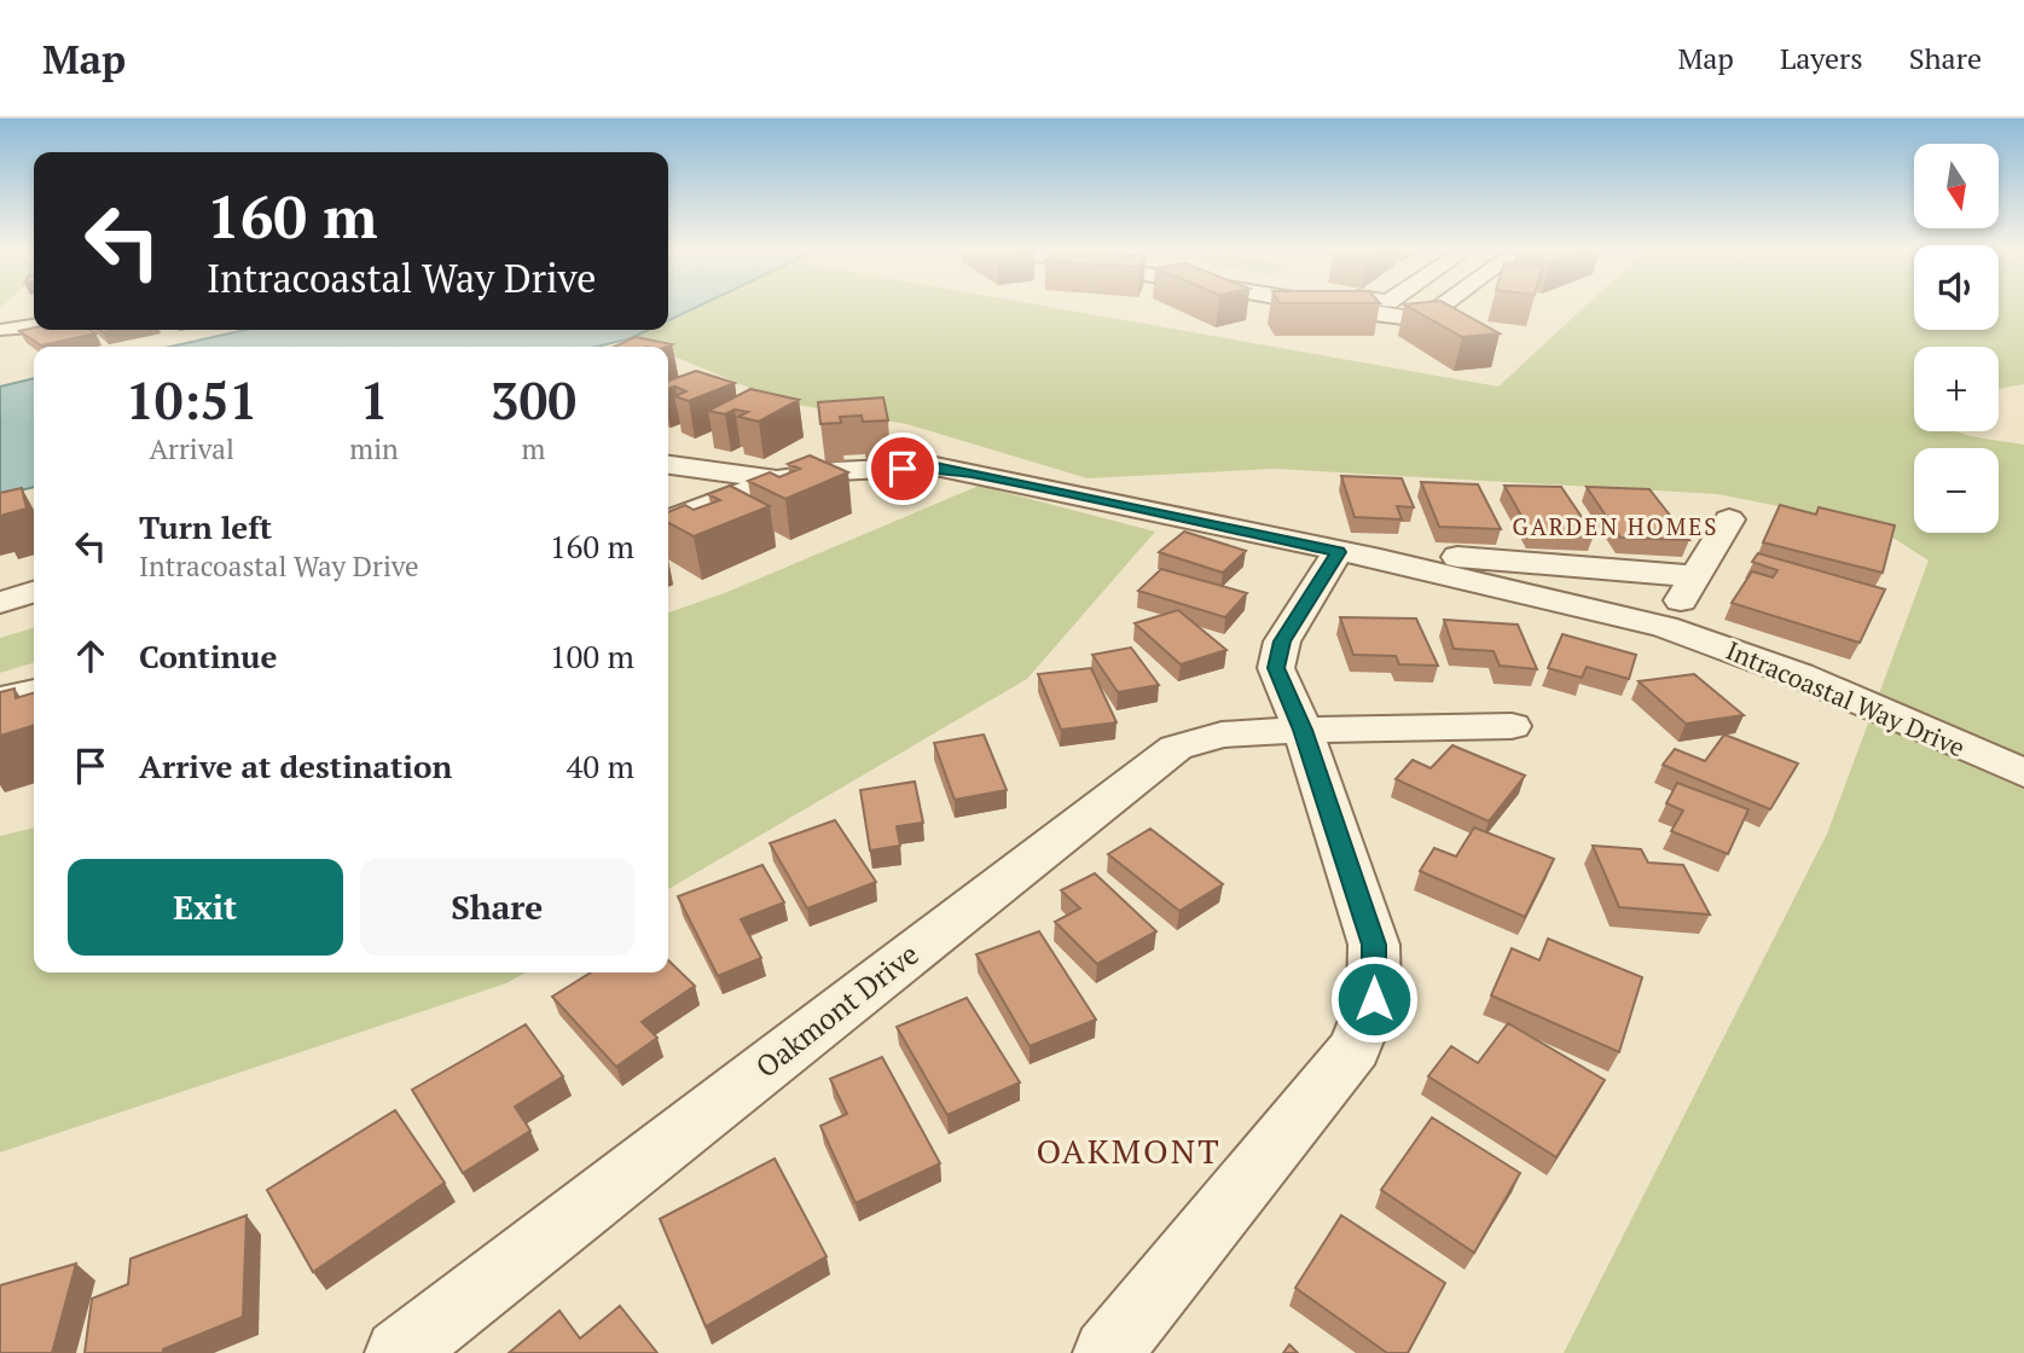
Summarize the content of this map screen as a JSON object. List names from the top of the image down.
{
  "streets": {
    "street": ["Intracoastal Way Drive", "Oakmont Drive"]
  },
  "districts": ["GARDEN HOMES", "OAKMONT"],
  "north": "bottom",
  "page": {
    "header": "Map",
    "nav": ["Map", "Layers", "Share"],
    "map_buttons": ["+", "−"],
    "turn": ["160 m", "Intracoastal Way Drive"],
    "eta": [
      "10:51",
      "Arrival",
      "1",
      "min",
      "300",
      "m"
    ],
    "list": [
      {
        "name": "Turn left",
        "note": "Intracoastal Way Drive",
        "value": "160 m"
      },
      {
        "name": "Continue",
        "value": "100 m"
      },
      {
        "name": "Arrive at destination",
        "value": "40 m"
      }
    ],
    "buttons": ["Exit", "Share"]
  }
}
